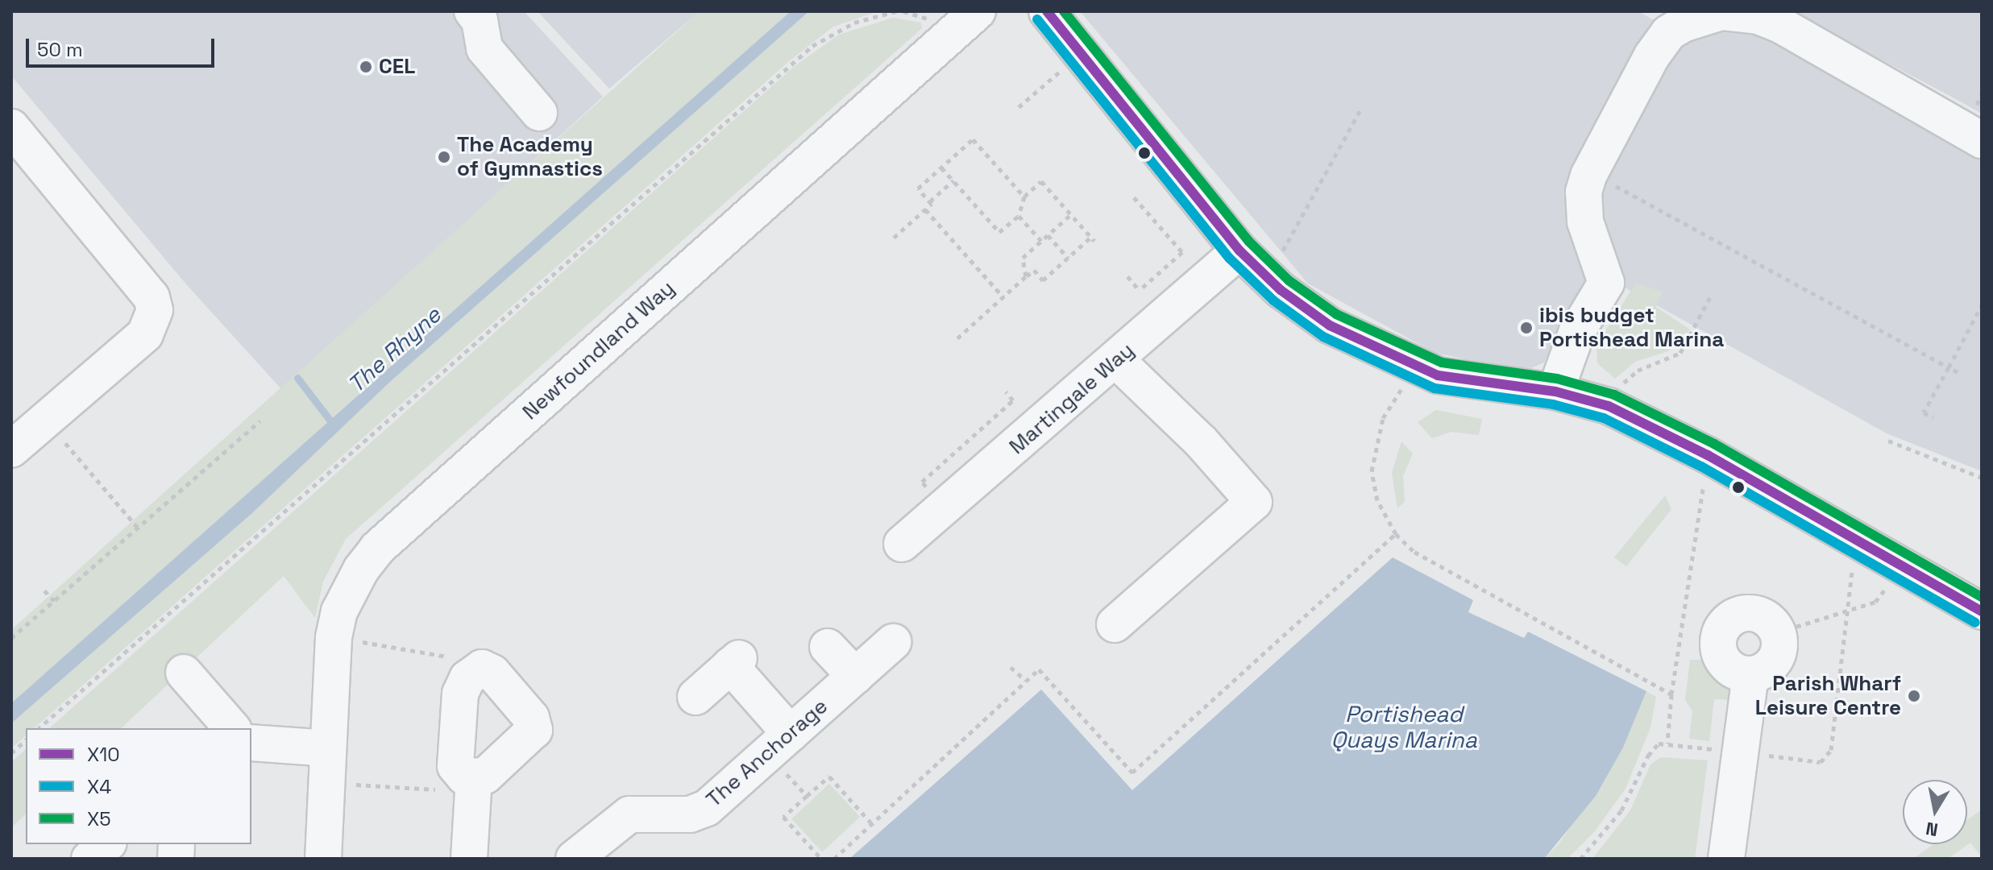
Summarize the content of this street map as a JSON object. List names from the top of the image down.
{
  "streets": {
    "street": ["Newfoundland Way", "Martingale Way", "The Anchorage"]
  },
  "water": ["The Rhyne", "Portishead Quays Marina"],
  "places": [
    "CEL",
    "The Academy of Gymnastics",
    "ibis budget Portishead Marina",
    "Parish Wharf Leisure Centre"
  ],
  "lines": ["transit line X10", "transit line X5", "transit line X4"],
  "legend": ["X10", "X4", "X5"],
  "scale_bar": "50 m",
  "north": "bottom"
}
